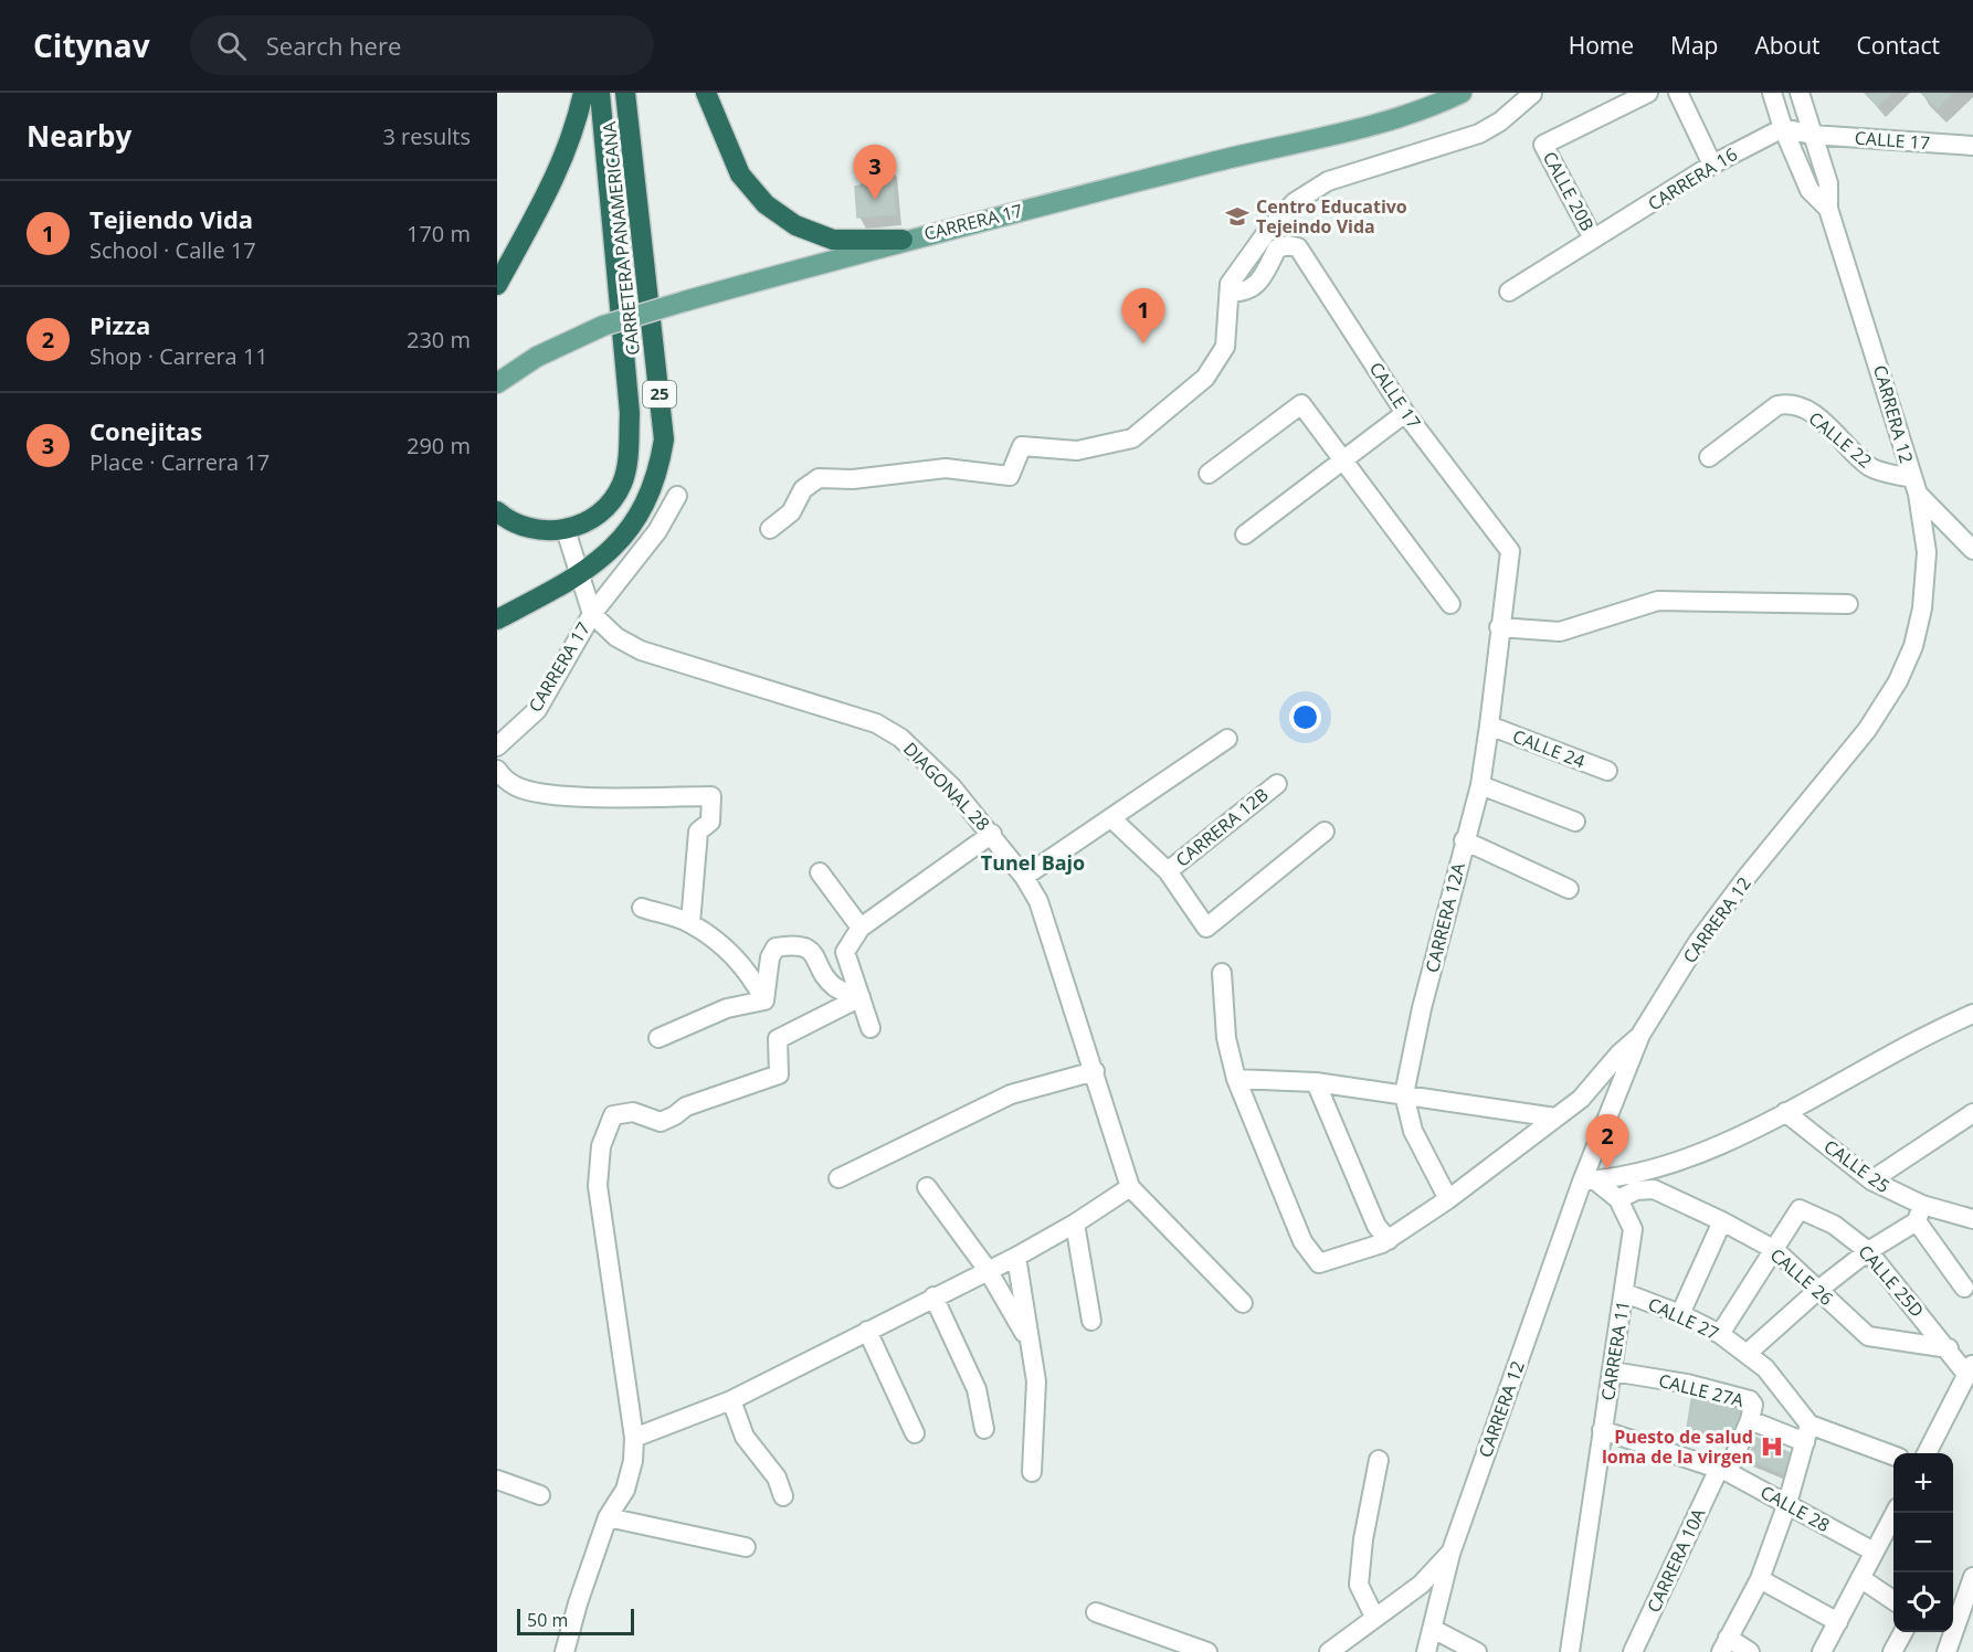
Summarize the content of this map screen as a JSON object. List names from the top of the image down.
{
  "streets": {
    "highway": ["CARRETERA PANAMERICANA", "25"],
    "main road": ["CARRERA 17"],
    "street": [
      "CALLE 17",
      "CARRERA 16",
      "CALLE 20B",
      "CARRERA 12",
      "CALLE 22",
      "CALLE 24",
      "DIAGONAL 28",
      "CARRERA 12B",
      "CARRERA 12A",
      "CALLE 25",
      "CALLE 26",
      "CALLE 25D",
      "CALLE 27",
      "CARRERA 11",
      "CALLE 27A",
      "CALLE 28",
      "CARRERA 10A"
    ]
  },
  "crossings": [
    ["CALLE 17", "CARRERA 16"],
    ["CALLE 17", "CARRERA 12"],
    ["CALLE 17", "CARRERA 12A"],
    ["CARRERA 16", "CALLE 20B"],
    ["CARRERA 16", "CARRERA 12"],
    ["CARRERA 17", "DIAGONAL 28"],
    ["CARRETERA PANAMERICANA", "DIAGONAL 28"],
    ["CARRERA 12", "CALLE 22"],
    ["CARRERA 12", "CARRERA 11"],
    ["CALLE 24", "CARRERA 12A"],
    ["CALLE 26", "CALLE 25D"],
    ["CALLE 26", "CARRERA 11"],
    ["CALLE 27", "CARRERA 11"],
    ["CALLE 27", "CALLE 27A"],
    ["CARRERA 11", "CALLE 27A"],
    ["CARRERA 11", "CALLE 28"],
    ["CALLE 27A", "CARRERA 10A"],
    ["CALLE 28", "CARRERA 10A"]
  ],
  "districts": ["Tunel Bajo"],
  "places": {
    "school or university": ["Centro Educativo Tejeindo Vida"],
    "hospital": ["Puesto de salud loma de la virgen"]
  },
  "scale_bar": "50 m",
  "page": {
    "header": "Citynav",
    "search": "Search here",
    "nav": [
      "Home",
      "Map",
      "About",
      "Contact"
    ],
    "heading": ["Nearby", "3 results"],
    "pins": ["3", "1", "2"],
    "list": [
      {
        "mark": "1",
        "name": "Tejiendo Vida",
        "note": "School · Calle 17",
        "value": "170 m"
      },
      {
        "mark": "2",
        "name": "Pizza",
        "note": "Shop · Carrera 11",
        "value": "230 m"
      },
      {
        "mark": "3",
        "name": "Conejitas",
        "note": "Place · Carrera 17",
        "value": "290 m"
      }
    ],
    "map_buttons": ["+", "−"],
    "scale": "50 m"
  }
}
